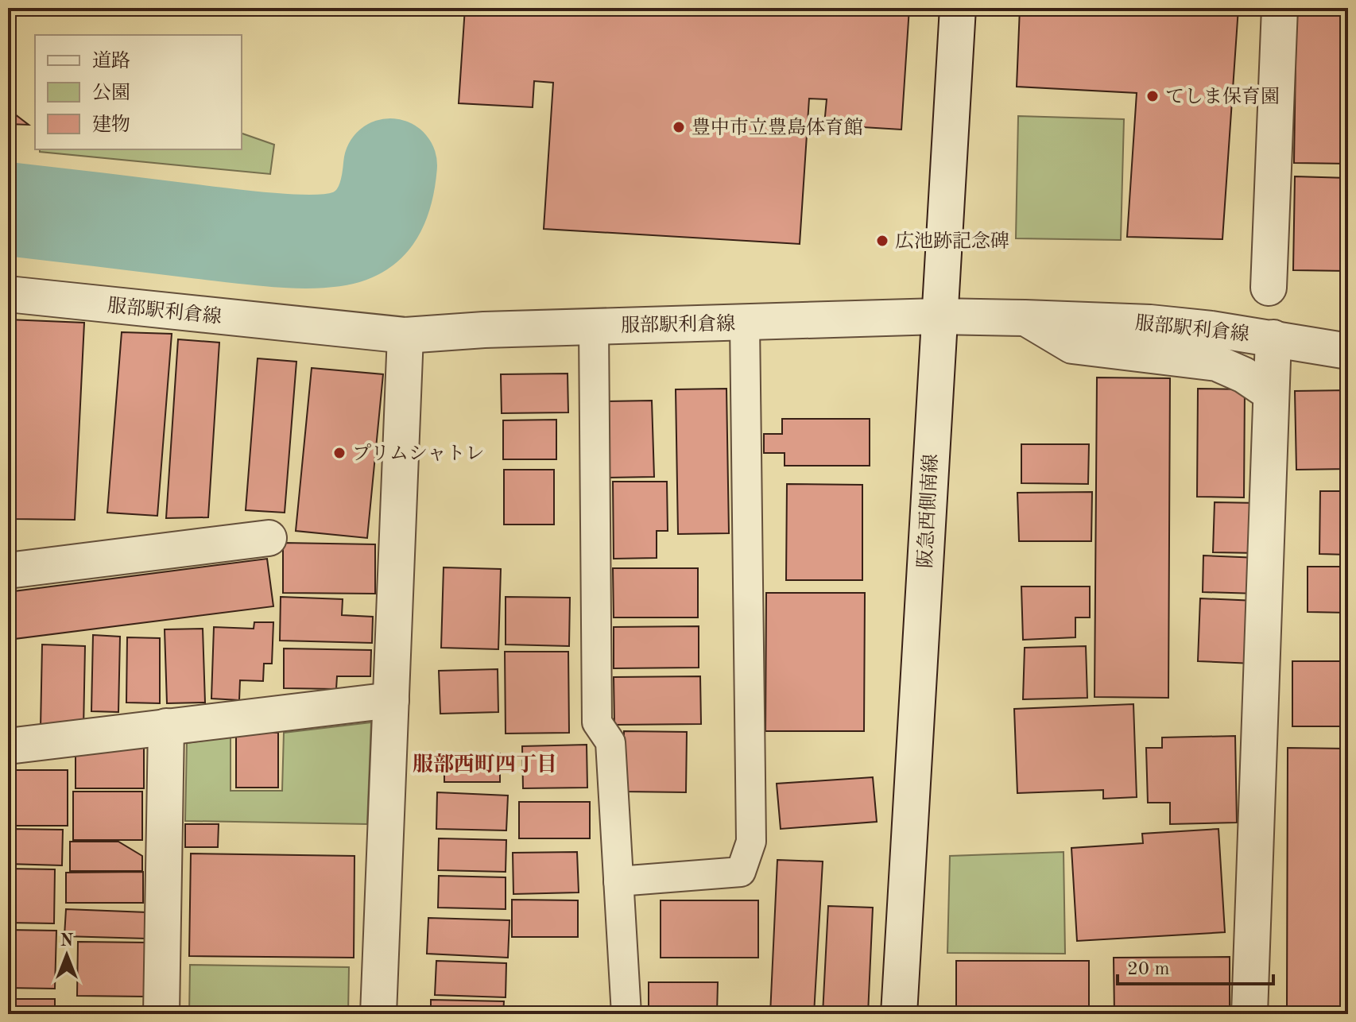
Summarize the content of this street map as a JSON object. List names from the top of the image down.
{
  "streets": {
    "street": ["服部駅利倉線", "阪急西側南線"]
  },
  "crossings": [
    ["服部駅利倉線", "阪急西側南線"]
  ],
  "districts": ["服部西町四丁目"],
  "places": [
    "てしま保育園",
    "豊中市立豊島体育館",
    "広池跡記念碑",
    "プリムシャトレ"
  ],
  "legend": ["道路", "公園", "建物"],
  "scale_bar": "20 m",
  "north": "top"
}
